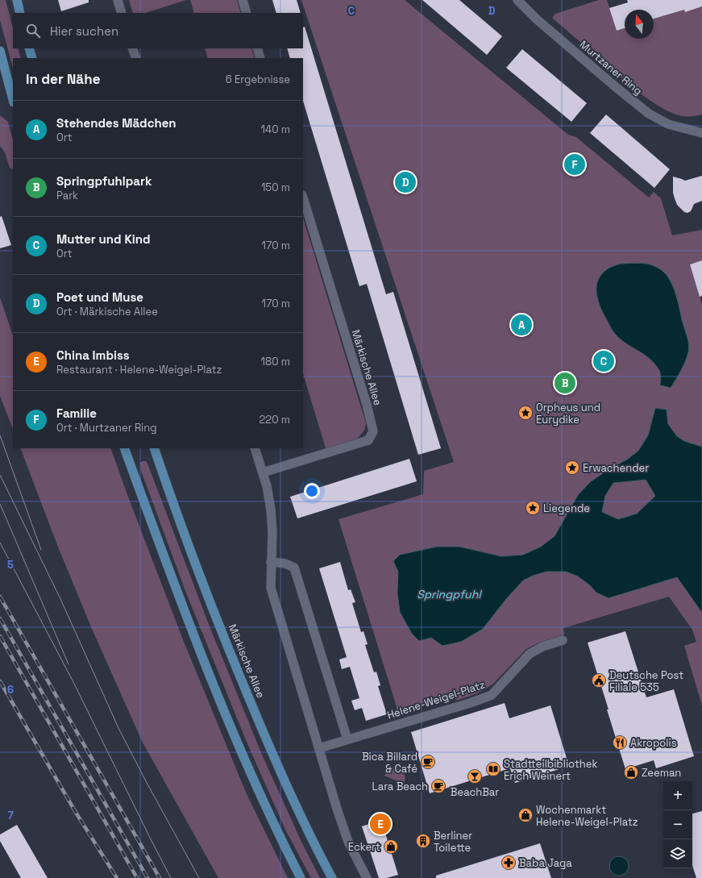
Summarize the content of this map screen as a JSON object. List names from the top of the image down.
{
  "streets": {
    "main road": ["Märkische Allee"],
    "street": ["Murtzaner Ring", "Helene-Weigel-Platz"]
  },
  "water": ["Springpfuhl"],
  "places": {
    "place": ["Orpheus und Eurydike", "Erwachender", "Liegende"],
    "public building": ["Deutsche Post Filiale 535"],
    "restaurant": ["Akropolis"],
    "cafe": ["Bica Billard & Café", "Lara Beach"],
    "library": ["Stadtteilbibliothek Erich Weinert"],
    "shop": ["Zeeman", "Wochenmarkt Helene-Weigel-Platz", "Eckert"],
    "bar": ["BeachBar"],
    "building": ["Berliner Toilette"],
    "pharmacy": ["Baba Jaga"]
  },
  "north": "top",
  "page": {
    "search": "Hier suchen",
    "heading": ["In der Nähe", "6 Ergebnisse"],
    "list": [
      {
        "mark": "A",
        "name": "Stehendes Mädchen",
        "note": "Ort",
        "value": "140 m"
      },
      {
        "mark": "B",
        "name": "Springpfuhlpark",
        "note": "Park",
        "value": "150 m"
      },
      {
        "mark": "C",
        "name": "Mutter und Kind",
        "note": "Ort",
        "value": "170 m"
      },
      {
        "mark": "D",
        "name": "Poet und Muse",
        "note": "Ort · Märkische Allee",
        "value": "170 m"
      },
      {
        "mark": "E",
        "name": "China Imbiss",
        "note": "Restaurant · Helene-Weigel-Platz",
        "value": "180 m"
      },
      {
        "mark": "F",
        "name": "Familie",
        "note": "Ort · Murtzaner Ring",
        "value": "220 m"
      }
    ],
    "pins": [
      "F",
      "D",
      "A",
      "C",
      "B",
      "E"
    ],
    "map_buttons": ["+", "−"]
  },
  "grid": {
    "columns": ["C", "D"],
    "rows": ["5", "6", "7"]
  }
}
